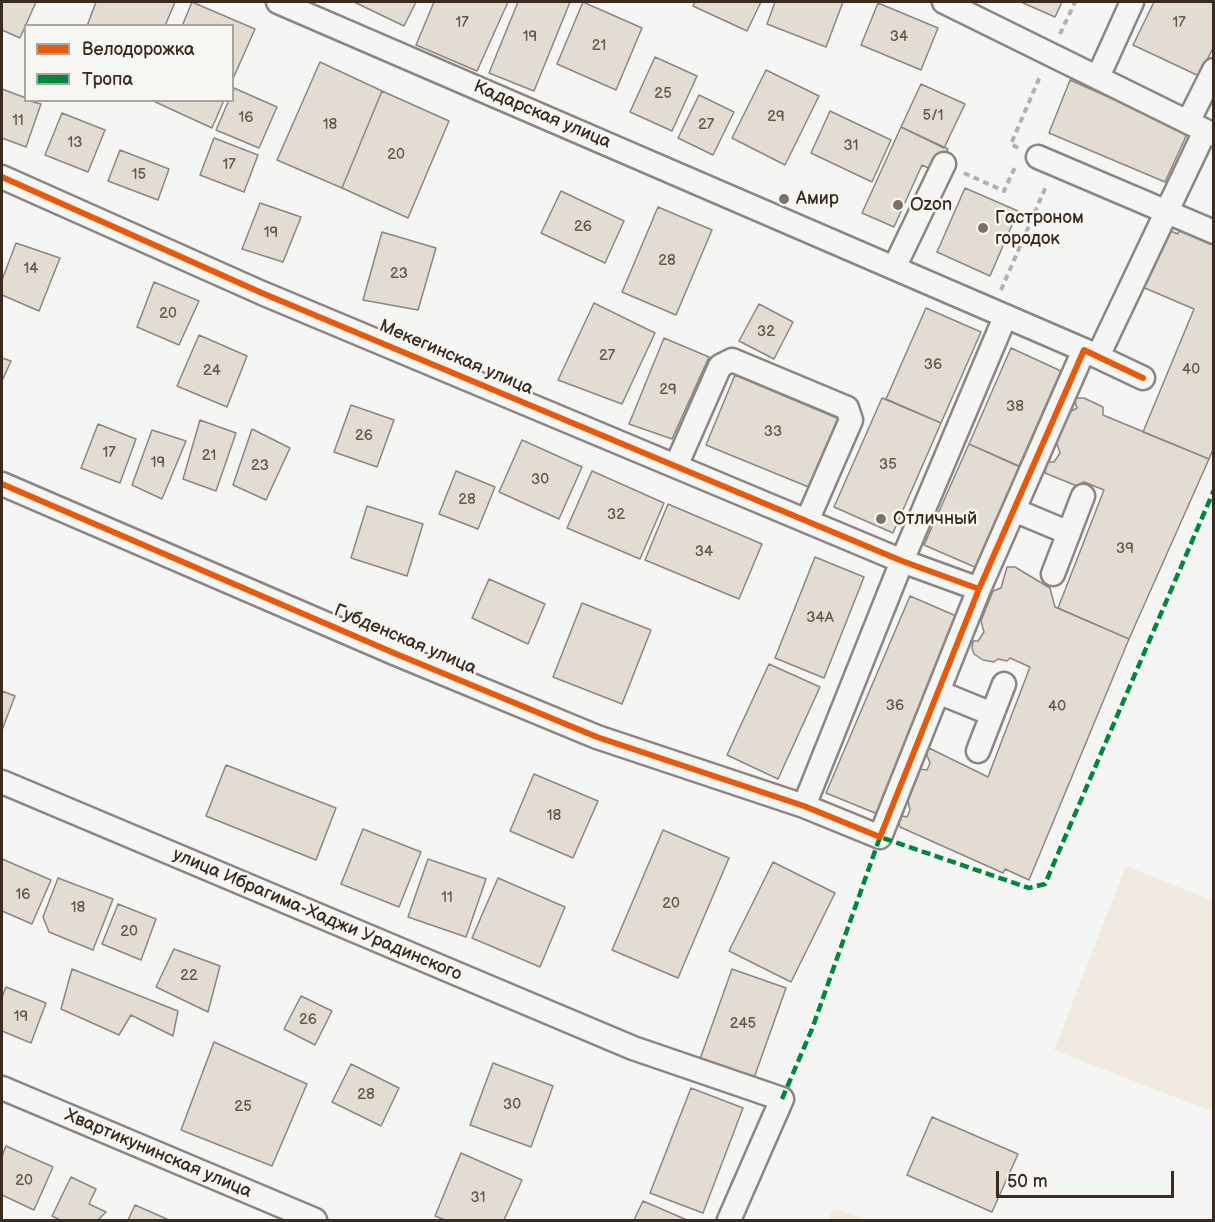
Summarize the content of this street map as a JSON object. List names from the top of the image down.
{
  "streets": {
    "street": [
      "Кадарская улица",
      "Мекегинская улица",
      "Губденская улица",
      "улица Ибрагима-Хаджи Урадинского",
      "Хвартикунинская улица"
    ]
  },
  "places": [
    "Амир",
    "Ozon",
    "Гастроном городок",
    "Отличный"
  ],
  "house_numbers": [
    "17",
    "17",
    "19",
    "34",
    "21",
    "25",
    "5/1",
    "29",
    "16",
    "11",
    "18",
    "27",
    "13",
    "31",
    "20",
    "17",
    "15",
    "26",
    "19",
    "28",
    "14",
    "23",
    "20",
    "32",
    "27",
    "36",
    "40",
    "24",
    "29",
    "38",
    "33",
    "26",
    "17",
    "21",
    "19",
    "35",
    "23",
    "30",
    "28",
    "32",
    "39",
    "34",
    "34А",
    "36",
    "40",
    "18",
    "16",
    "11",
    "20",
    "18",
    "20",
    "22",
    "19",
    "26",
    "245",
    "28",
    "30",
    "25",
    "20",
    "31"
  ],
  "legend": ["Велодорожка", "Тропа"],
  "scale_bar": "50 m"
}
